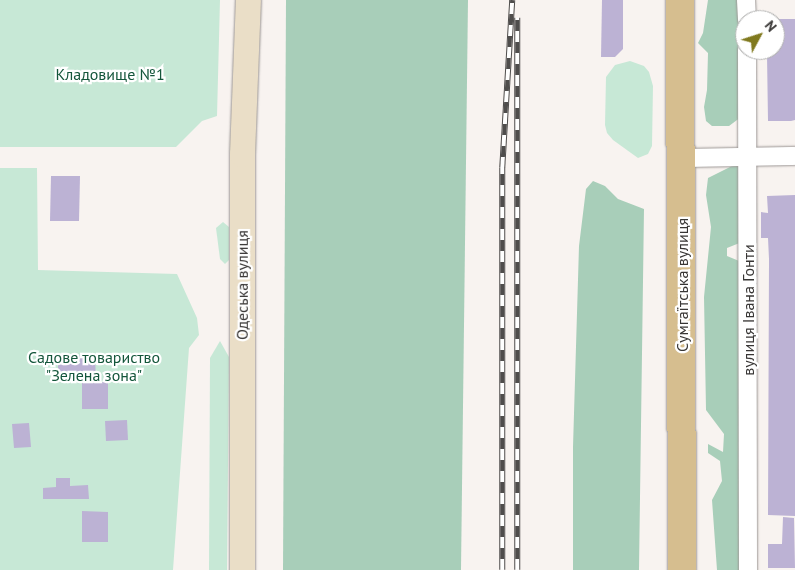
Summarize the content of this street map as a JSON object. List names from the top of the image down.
{
  "streets": {
    "main road": ["Одеська вулиця", "Сумгаїтська вулиця"],
    "street": ["вулиця Івана Гонти"]
  },
  "parks": ["Кладовище №1", "Садове товариство \"Зелена зона\""],
  "north": "top right"
}
